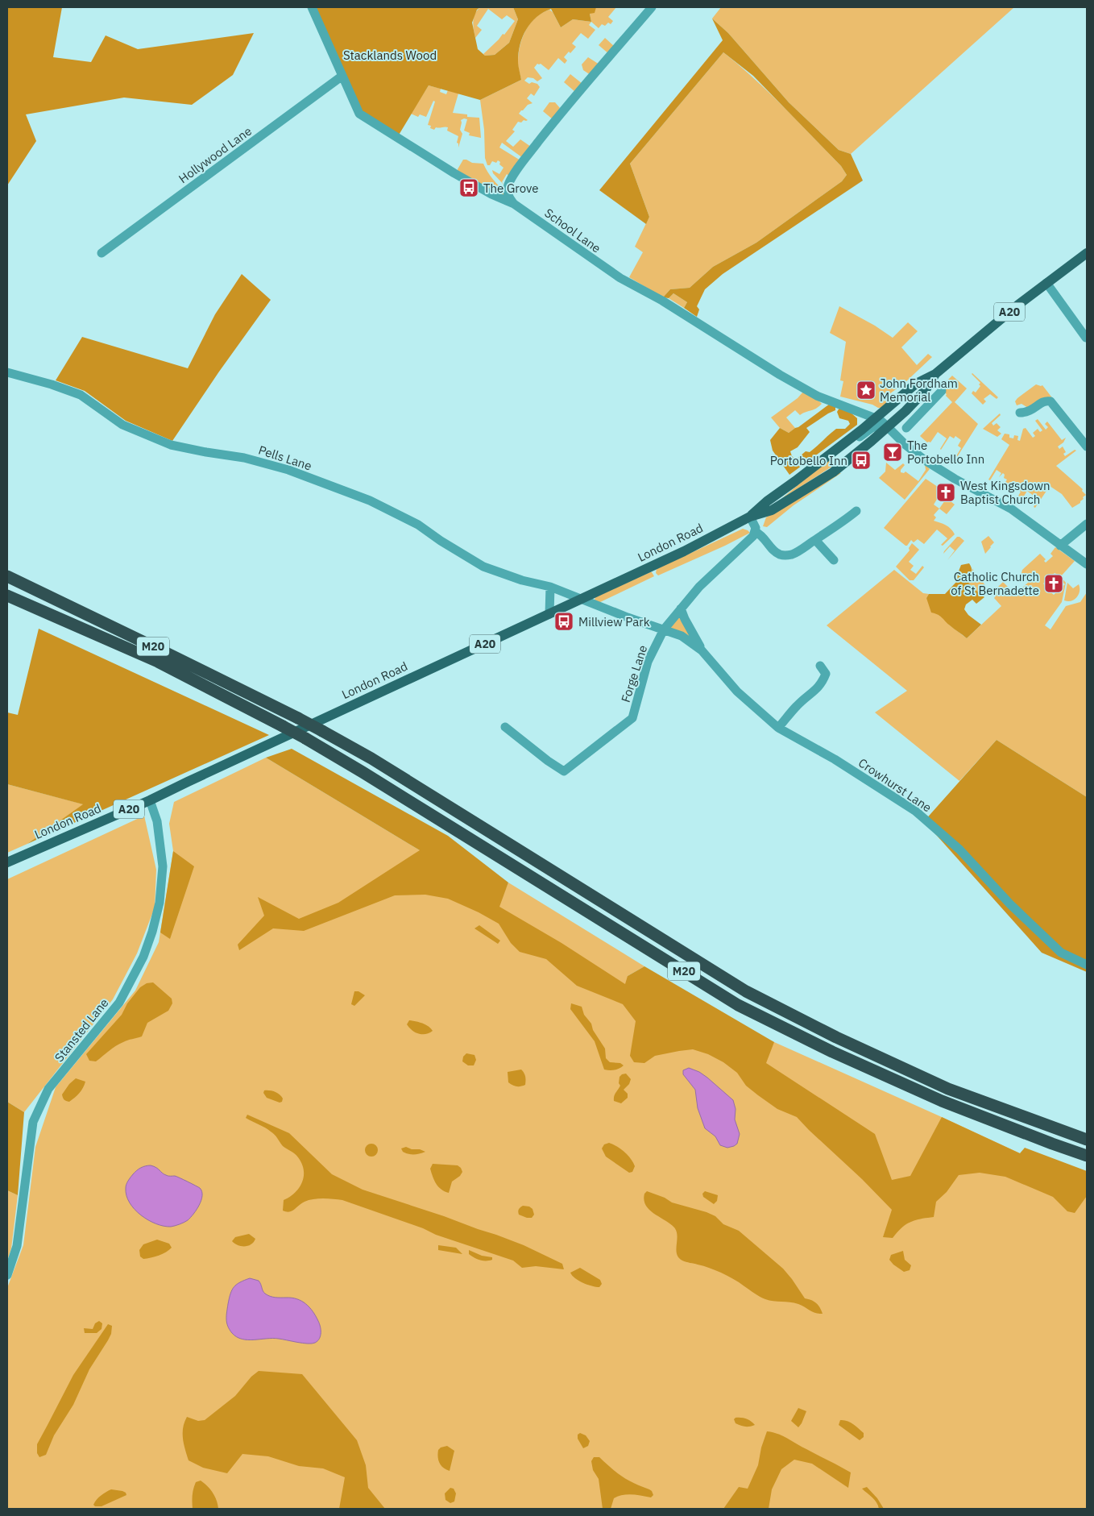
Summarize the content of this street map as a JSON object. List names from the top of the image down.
{
  "streets": {
    "highway": ["M20"],
    "main road": ["A20", "London Road"],
    "street": [
      "Hollywood Lane",
      "School Lane",
      "Pells Lane",
      "Forge Lane",
      "Crowhurst Lane",
      "Stansted Lane"
    ]
  },
  "crossings": [
    ["Hollywood Lane", "School Lane"],
    ["School Lane", "London Road"],
    ["Pells Lane", "London Road"],
    ["Pells Lane", "Crowhurst Lane"],
    ["London Road", "Crowhurst Lane"],
    ["London Road", "Stansted Lane"],
    ["Forge Lane", "Crowhurst Lane"]
  ],
  "parks": ["Stacklands Wood"],
  "places": {
    "bus stop": ["The Grove", "Portobello Inn", "Millview Park"],
    "place": ["John Fordham Memorial"],
    "bar": ["The Portobello Inn"],
    "church": ["West Kingsdown Baptist Church", "Catholic Church of St Bernadette"]
  }
}
